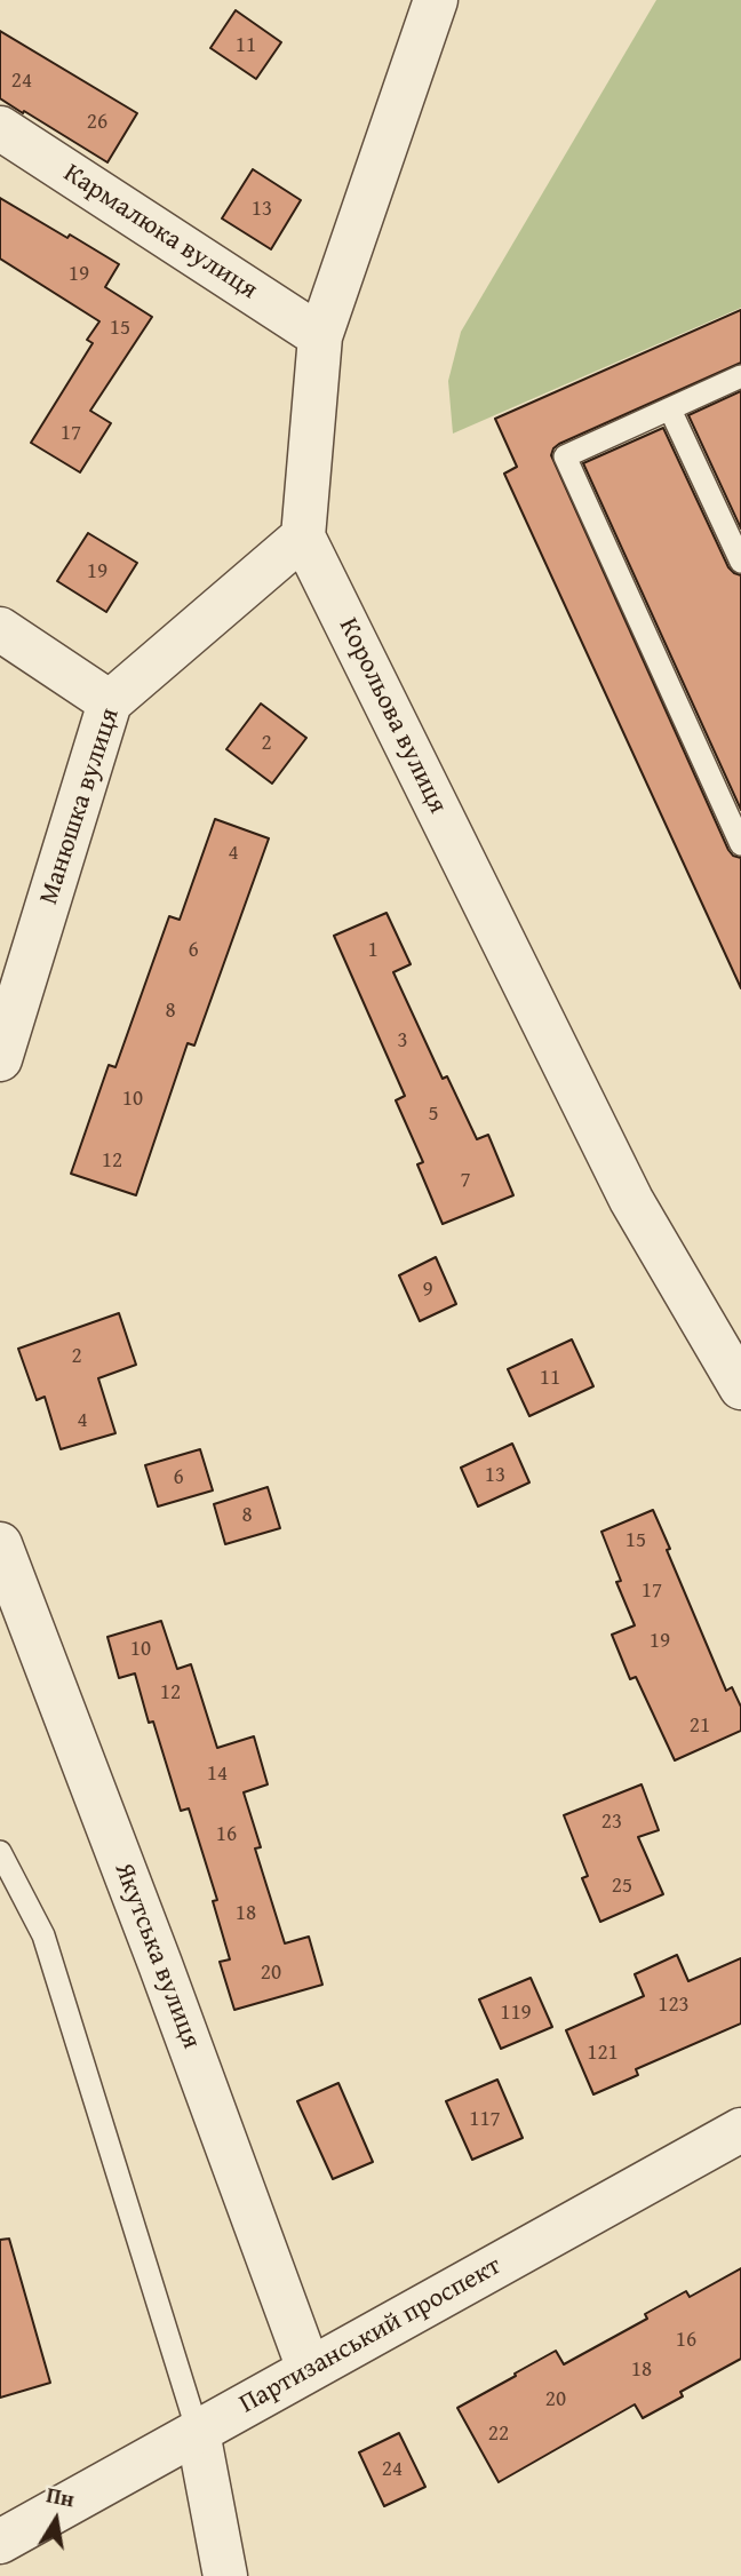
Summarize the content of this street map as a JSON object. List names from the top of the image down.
{
  "streets": {
    "street": [
      "Кармалюка вулиця",
      "Корольова вулиця",
      "Манюшка вулиця",
      "Якутська вулиця",
      "Партизанський проспект"
    ]
  },
  "crossings": [
    ["Корольова вулиця", "Манюшка вулиця"],
    ["Якутська вулиця", "Партизанський проспект"]
  ],
  "house_numbers": [
    "11",
    "24",
    "26",
    "13",
    "19",
    "15",
    "17",
    "19",
    "2",
    "4",
    "6",
    "1",
    "8",
    "3",
    "10",
    "5",
    "12",
    "7",
    "9",
    "2",
    "11",
    "4",
    "13",
    "6",
    "8",
    "15",
    "17",
    "19",
    "10",
    "12",
    "21",
    "14",
    "23",
    "16",
    "25",
    "18",
    "20",
    "123",
    "119",
    "121",
    "117",
    "16",
    "18",
    "20",
    "22",
    "24"
  ],
  "north": "top"
}
